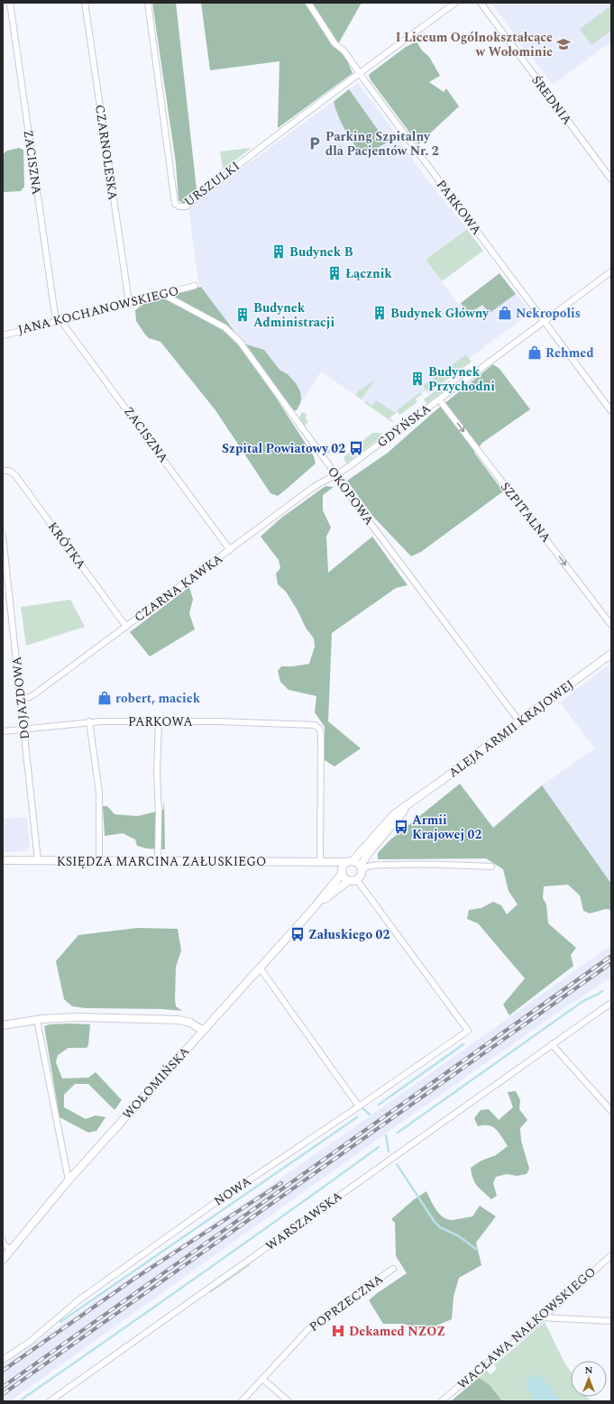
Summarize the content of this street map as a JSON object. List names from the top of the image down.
{
  "streets": {
    "street": [
      "ŚREDNIA",
      "CZARNOLESKA",
      "ZACISZNA",
      "URSZULKI",
      "PARKOWA",
      "JANA KOCHANOWSKIEGO",
      "GDYŃSKA",
      "OKOPOWA",
      "SZPITALNA",
      "KRÓTKA",
      "CZARNA KAWKA",
      "DOJAZDOWA",
      "ALEJA ARMII KRAJOWEJ",
      "KSIĘDZA MARCINA ZAŁUSKIEGO",
      "WOŁOMIŃSKA",
      "NOWA",
      "WARSZAWSKA",
      "POPRZECZNA",
      "WACŁAWA NAŁKOWSKIEGO"
    ]
  },
  "crossings": [
    ["CZARNOLESKA", "JANA KOCHANOWSKIEGO"],
    ["ZACISZNA", "JANA KOCHANOWSKIEGO"],
    ["ZACISZNA", "CZARNA KAWKA"],
    ["URSZULKI", "PARKOWA"],
    ["PARKOWA", "GDYŃSKA"],
    ["PARKOWA", "DOJAZDOWA"],
    ["PARKOWA", "KSIĘDZA MARCINA ZAŁUSKIEGO"],
    ["JANA KOCHANOWSKIEGO", "OKOPOWA"],
    ["GDYŃSKA", "OKOPOWA"],
    ["GDYŃSKA", "SZPITALNA"],
    ["GDYŃSKA", "CZARNA KAWKA"],
    ["OKOPOWA", "CZARNA KAWKA"],
    ["OKOPOWA", "ALEJA ARMII KRAJOWEJ"],
    ["KRÓTKA", "CZARNA KAWKA"],
    ["CZARNA KAWKA", "DOJAZDOWA"],
    ["DOJAZDOWA", "KSIĘDZA MARCINA ZAŁUSKIEGO"],
    ["ALEJA ARMII KRAJOWEJ", "KSIĘDZA MARCINA ZAŁUSKIEGO"],
    ["ALEJA ARMII KRAJOWEJ", "WOŁOMIŃSKA"],
    ["ALEJA ARMII KRAJOWEJ", "NOWA"],
    ["KSIĘDZA MARCINA ZAŁUSKIEGO", "WOŁOMIŃSKA"],
    ["KSIĘDZA MARCINA ZAŁUSKIEGO", "NOWA"],
    ["WOŁOMIŃSKA", "NOWA"]
  ],
  "one_way": ["SZPITALNA"],
  "places": {
    "school or university": ["I Liceum Ogólnokształcące w Wołominie"],
    "parking": ["Parking Szpitalny dla Pacjentów Nr. 2"],
    "building": [
      "Budynek B",
      "Łącznik",
      "Budynek Główny",
      "Budynek Administracji",
      "Budynek Przychodni"
    ],
    "shop": ["Nekropolis", "Rehmed", "robert, maciek"],
    "bus stop": ["Szpital Powiatowy 02", "Armii Krajowej 02", "Załuskiego 02"],
    "hospital": ["Dekamed NZOZ"]
  },
  "north": "top"
}
